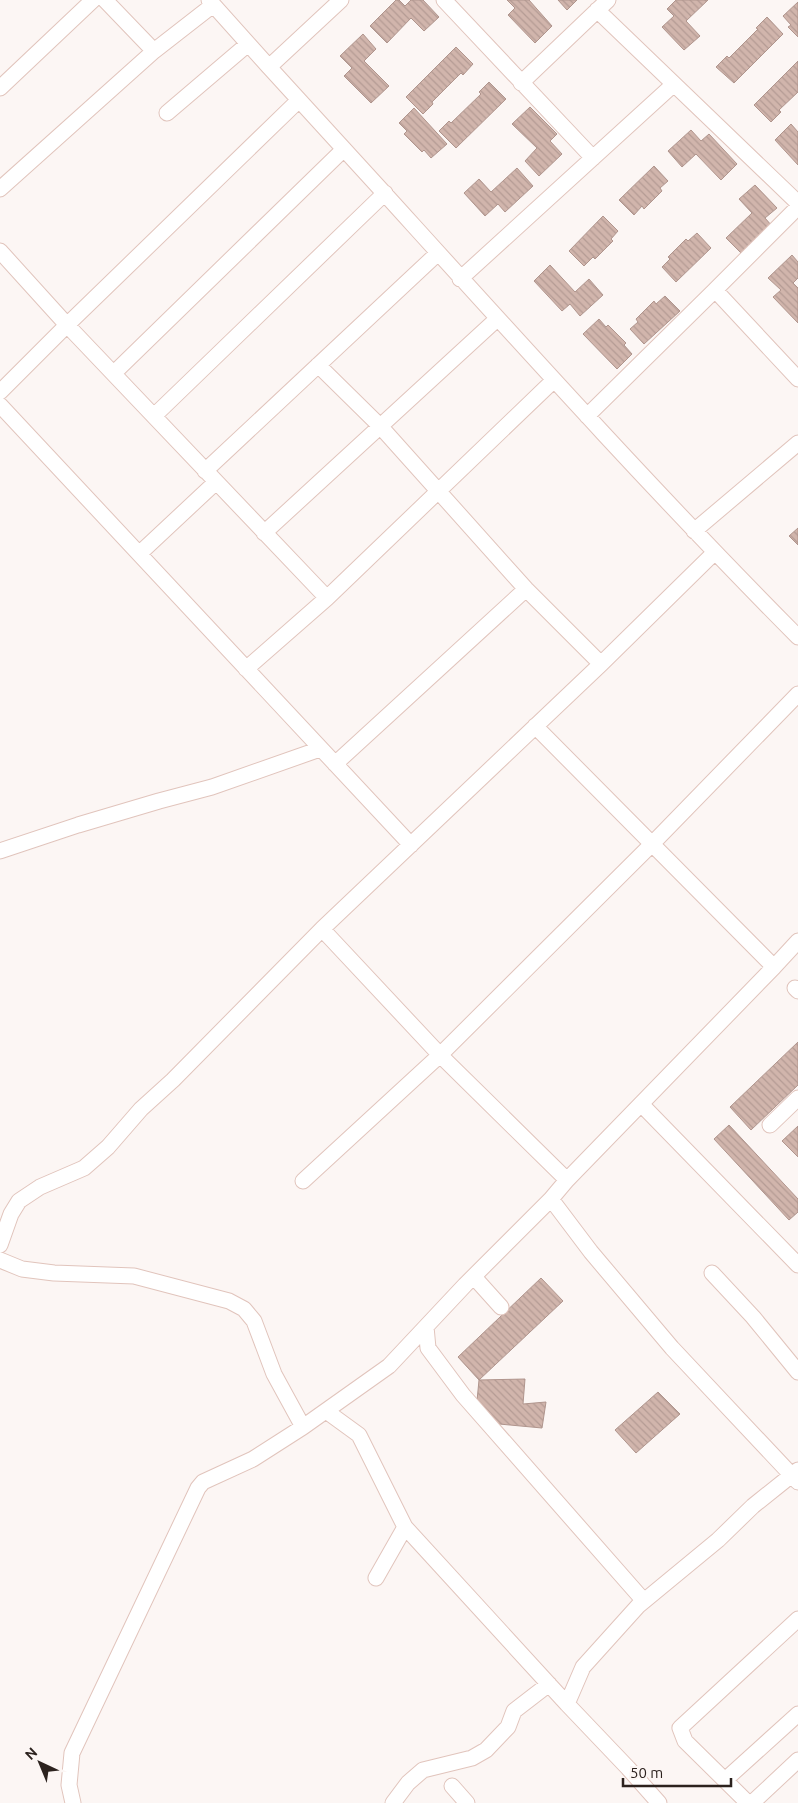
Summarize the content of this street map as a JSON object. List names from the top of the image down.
{
  "scale_bar": "50 m",
  "north": "top left"
}
